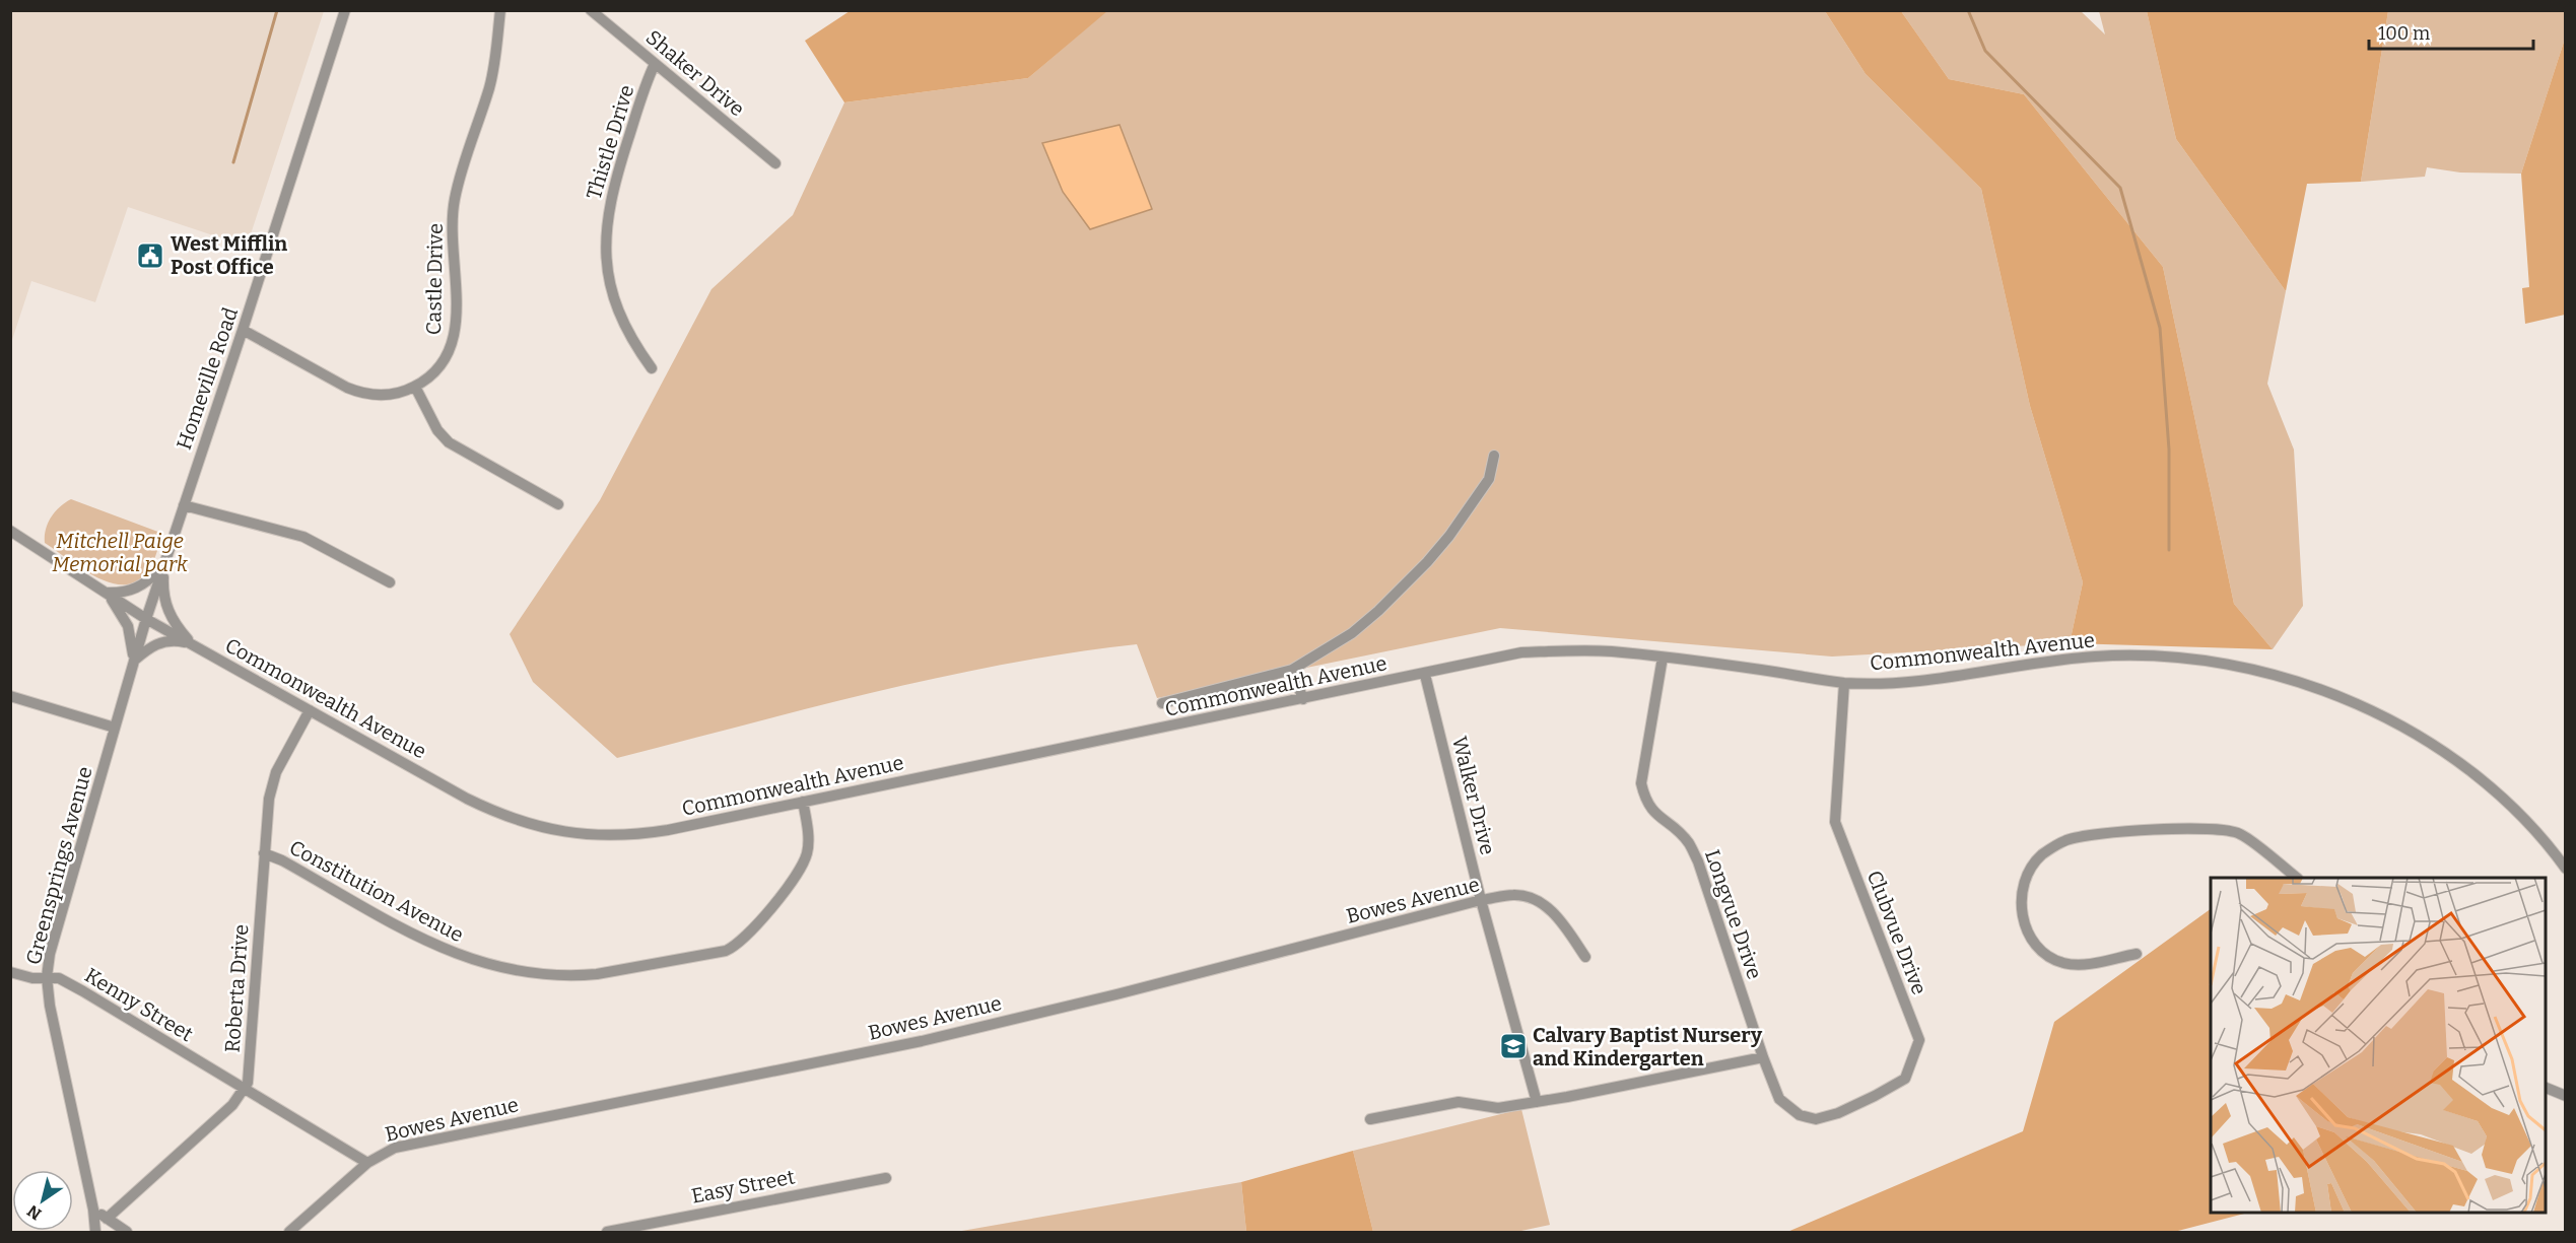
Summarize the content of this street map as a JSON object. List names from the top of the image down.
{
  "streets": {
    "street": [
      "Shaker Drive",
      "Thistle Drive",
      "Castle Drive",
      "Homeville Road",
      "Commonwealth Avenue",
      "Walker Drive",
      "Greensprings Avenue",
      "Constitution Avenue",
      "Bowes Avenue",
      "Longvue Drive",
      "Clubvue Drive",
      "Roberta Drive",
      "Kenny Street",
      "Easy Street"
    ]
  },
  "crossings": [
    ["Shaker Drive", "Thistle Drive"],
    ["Castle Drive", "Homeville Road"],
    ["Homeville Road", "Commonwealth Avenue"],
    ["Homeville Road", "Greensprings Avenue"],
    ["Commonwealth Avenue", "Walker Drive"],
    ["Commonwealth Avenue", "Greensprings Avenue"],
    ["Commonwealth Avenue", "Constitution Avenue"],
    ["Commonwealth Avenue", "Longvue Drive"],
    ["Commonwealth Avenue", "Clubvue Drive"],
    ["Commonwealth Avenue", "Roberta Drive"],
    ["Walker Drive", "Bowes Avenue"],
    ["Greensprings Avenue", "Kenny Street"],
    ["Constitution Avenue", "Roberta Drive"],
    ["Bowes Avenue", "Kenny Street"],
    ["Longvue Drive", "Clubvue Drive"],
    ["Roberta Drive", "Kenny Street"]
  ],
  "parks": ["Mitchell Paige Memorial park"],
  "places": {
    "public building": ["West Mifflin Post Office"],
    "school or university": ["Calvary Baptist Nursery and Kindergarten"]
  },
  "scale_bar": "100 m",
  "north": "bottom left"
}
